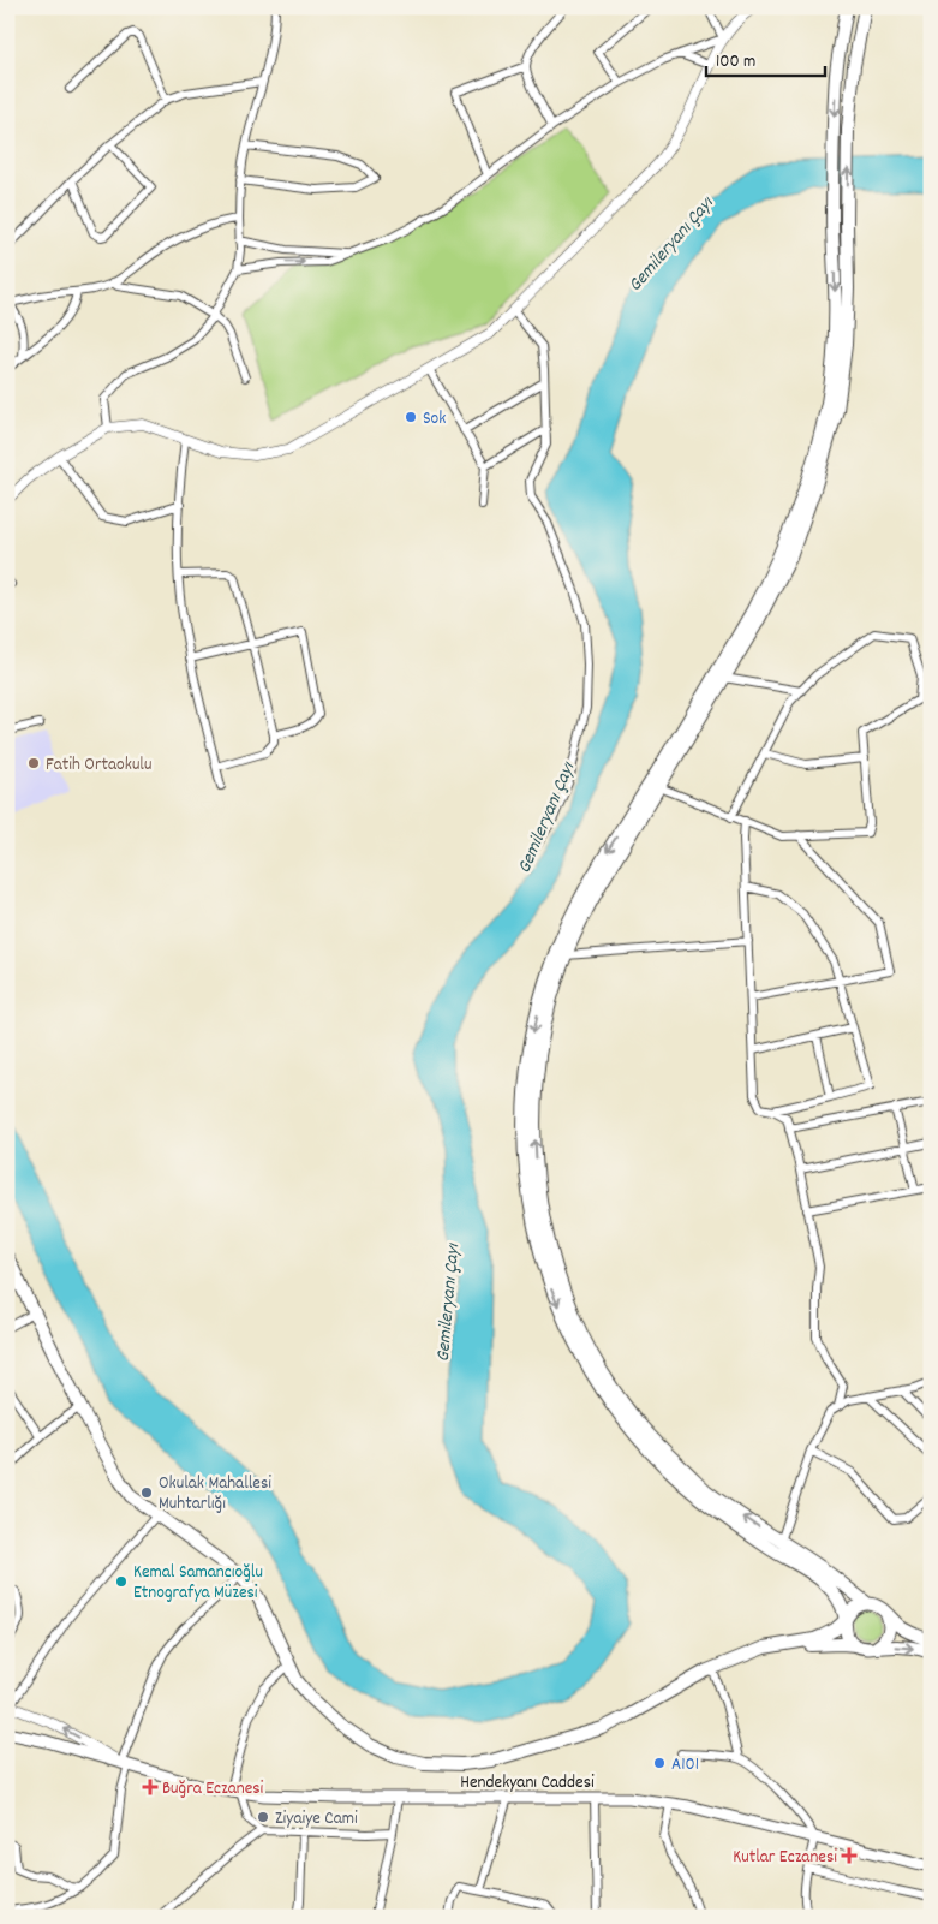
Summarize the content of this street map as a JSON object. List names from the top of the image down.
{
  "streets": {
    "main road": ["Hendekyanı Caddesi"]
  },
  "water": ["Gemileryanı Çayı"],
  "places": {
    "other": [
      "Sok",
      "Fatih Ortaokulu",
      "Okulak Mahallesi Muhtarlığı",
      "Kemal Samancıoğlu Etnografya Müzesi",
      "A101",
      "Ziyaiye Cami"
    ],
    "health": ["Buğra Eczanesi", "Kutlar Eczanesi"]
  },
  "scale_bar": "100 m"
}
